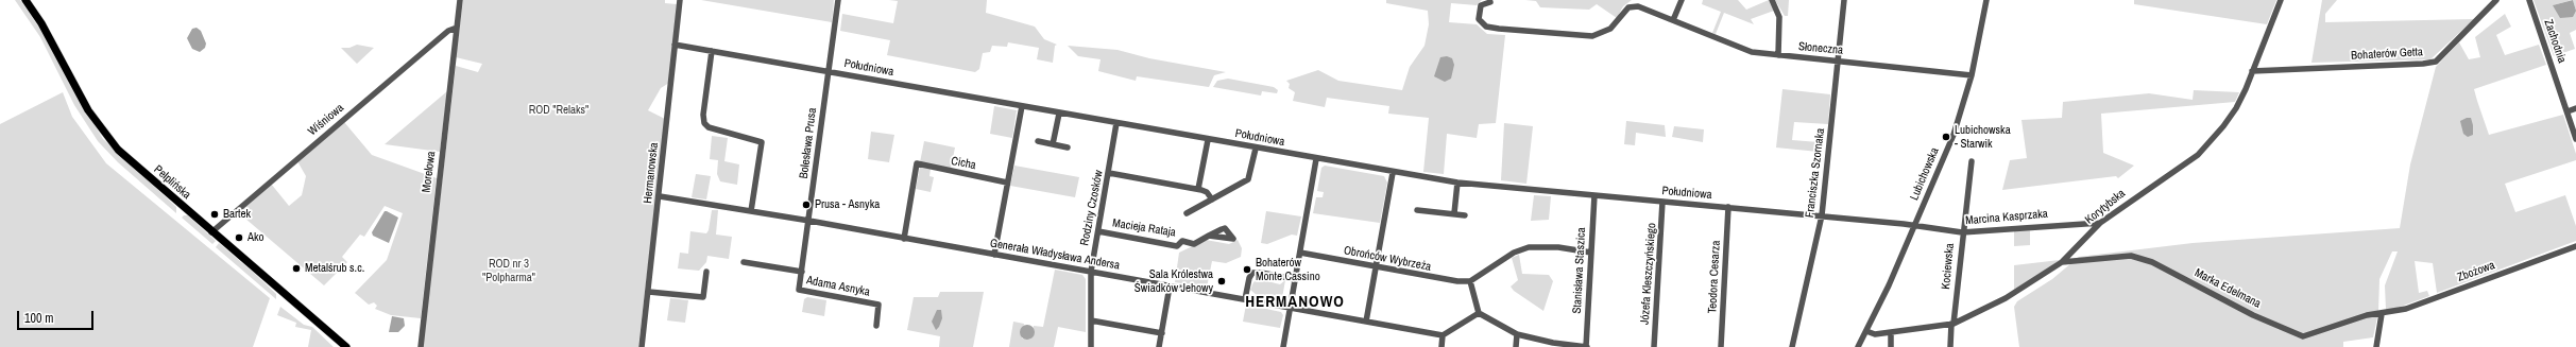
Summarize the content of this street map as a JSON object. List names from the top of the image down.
{
  "streets": {
    "main road": ["Pelplińska"],
    "street": [
      "Zachodnia",
      "Słoneczna",
      "Bohaterów Getta",
      "Południowa",
      "Wiśniowa",
      "Bolesława Prusa",
      "Cicha",
      "Morelowa",
      "Hermanowska",
      "Franciszka Szornaka",
      "Lubichowska",
      "Korytybska",
      "Rodziny Czosków",
      "Marcina Kasprzaka",
      "Macieja Rataja",
      "Generała Władysława Andersa",
      "Obrońców Wybrzeża",
      "Kociewska",
      "Stanisława Staszica",
      "Zbożowa",
      "Józefa Kleszczyńskiego",
      "Teodora Cesarza",
      "Adama Asnyka",
      "Marka Edelmana"
    ]
  },
  "crossings": [
    ["Słoneczna", "Franciszka Szornaka"],
    ["Słoneczna", "Lubichowska"],
    ["Bohaterów Getta", "Korytybska"],
    ["Południowa", "Bolesława Prusa"],
    ["Południowa", "Hermanowska"],
    ["Południowa", "Franciszka Szornaka"],
    ["Południowa", "Lubichowska"],
    ["Południowa", "Rodziny Czosków"],
    ["Południowa", "Marcina Kasprzaka"],
    ["Południowa", "Stanisława Staszica"],
    ["Południowa", "Józefa Kleszczyńskiego"],
    ["Południowa", "Teodora Cesarza"],
    ["Wiśniowa", "Morelowa"],
    ["Wiśniowa", "Pelplińska"],
    ["Bolesława Prusa", "Generała Władysława Andersa"],
    ["Bolesława Prusa", "Adama Asnyka"],
    ["Cicha", "Generała Władysława Andersa"],
    ["Hermanowska", "Generała Władysława Andersa"],
    ["Lubichowska", "Korytybska"],
    ["Lubichowska", "Marcina Kasprzaka"],
    ["Korytybska", "Marcina Kasprzaka"],
    ["Korytybska", "Kociewska"],
    ["Korytybska", "Marka Edelmana"],
    ["Rodziny Czosków", "Macieja Rataja"],
    ["Rodziny Czosków", "Generała Władysława Andersa"],
    ["Marcina Kasprzaka", "Kociewska"],
    ["Zbożowa", "Marka Edelmana"]
  ],
  "districts": ["HERMANOWO"],
  "parks": ["ROD \"Relaks\"", "ROD nr 3 \"Polpharma\""],
  "places": [
    "Lubichowska - Starwik",
    "Prusa - Asnyka",
    "Bartek",
    "Ako",
    "Metalśrub s.c.",
    "Bohaterów Monte Cassino",
    "Sala Królestwa Świadków Jehowy"
  ],
  "scale_bar": "100 m"
}
